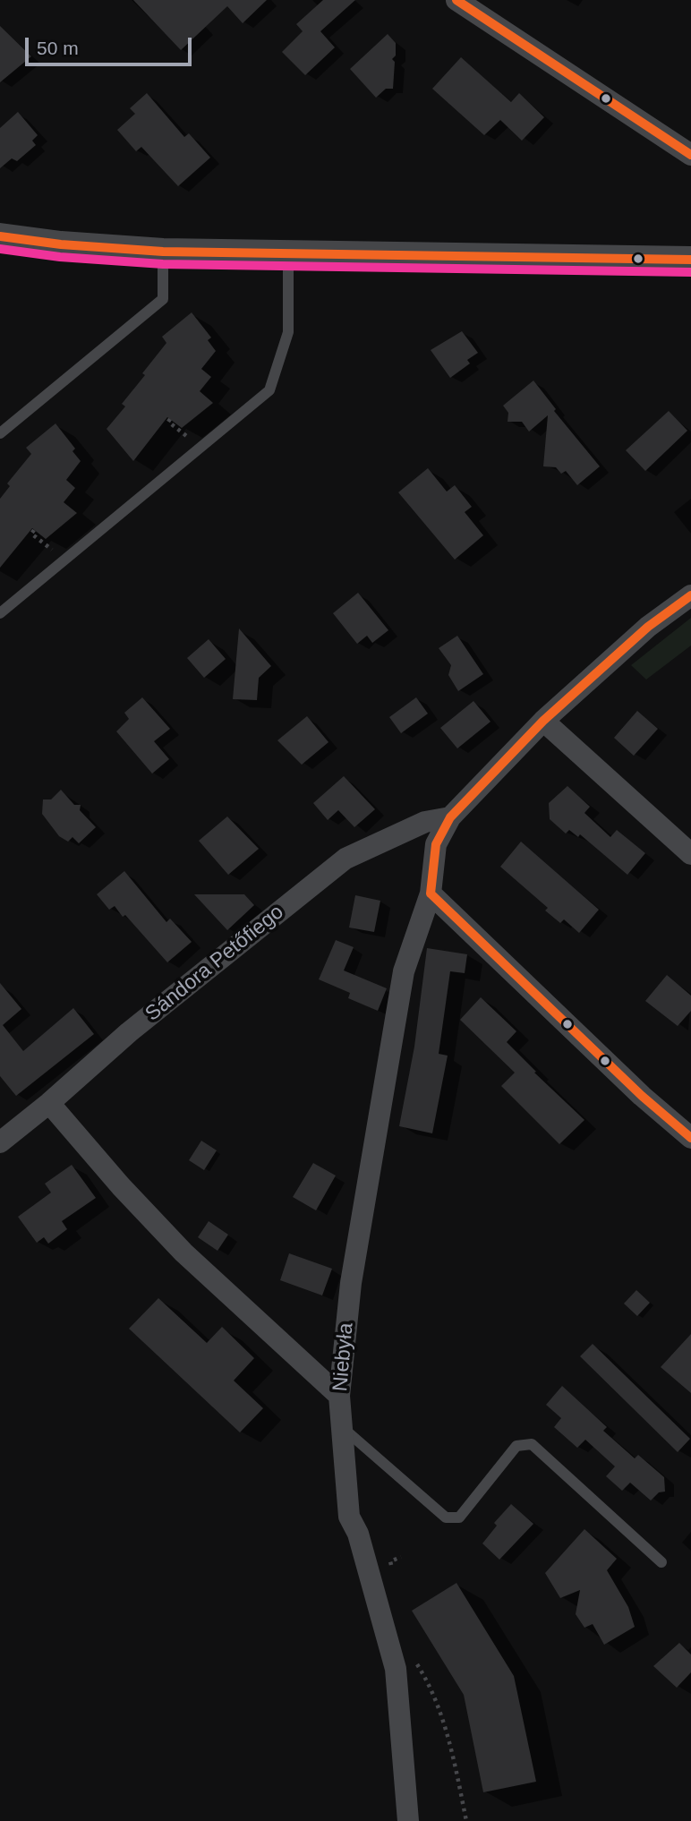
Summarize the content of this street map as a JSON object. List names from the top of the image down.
{
  "streets": {
    "street": ["Sándora Petőfiego", "Niebyła"]
  },
  "crossings": [
    ["Sándora Petőfiego", "Niebyła"]
  ],
  "scale_bar": "50 m"
}
